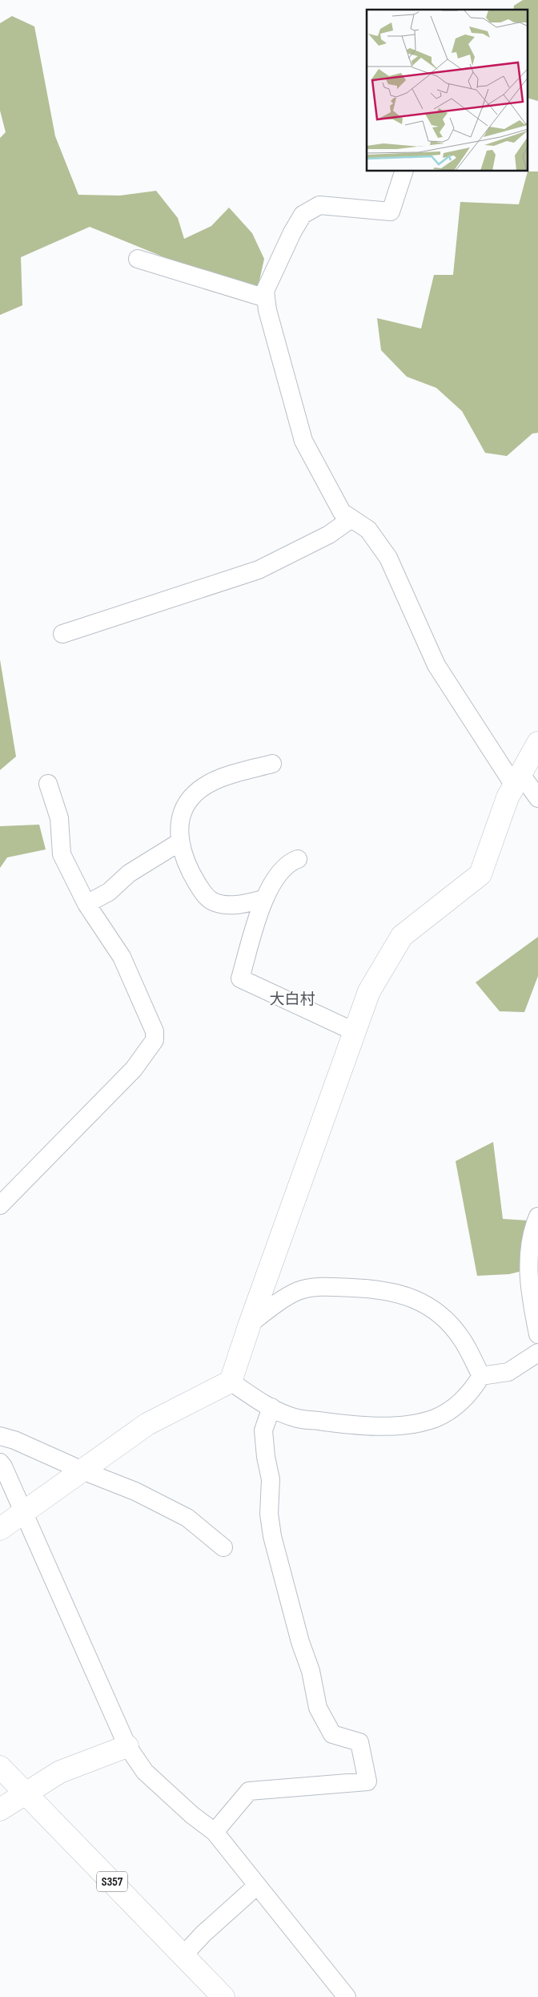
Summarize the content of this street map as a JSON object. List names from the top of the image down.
{
  "streets": {
    "street": ["S357"]
  },
  "districts": ["大白村"]
}
